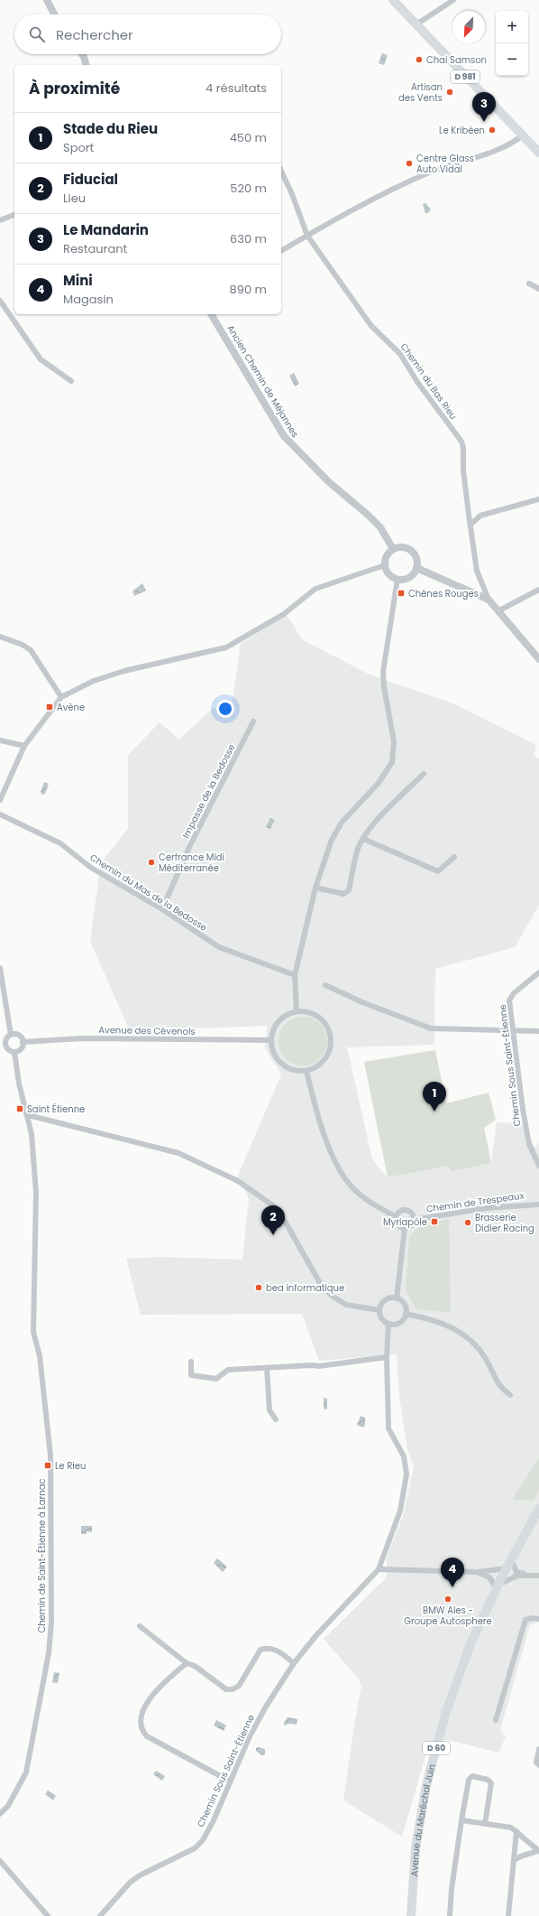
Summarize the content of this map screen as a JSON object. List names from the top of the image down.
{
  "streets": {
    "main road": ["D 981", "D 60", "Avenue du Maréchal Juin"],
    "street": [
      "Ancien Chemin de Méjannes",
      "Chemin du Bas Rieu",
      "Impasse de la Bedosse",
      "Chemin du Mas de la Bedosse",
      "Avenue des Cévenols",
      "Chemin Sous Saint-Étienne",
      "Chemin de Trespeaux",
      "Chemin de Saint-Étienne à Larnac"
    ]
  },
  "crossings": [
    ["Impasse de la Bedosse", "Chemin du Mas de la Bedosse"],
    ["Avenue des Cévenols", "Chemin de Saint-Étienne à Larnac"]
  ],
  "places": {
    "other": [
      "Chai Samson",
      "Artisan des Vents",
      "Le Kribéen",
      "Centre Glass Auto Vidal",
      "Cerfrance Midi Méditerranée",
      "Brasserie Didier Racing",
      "bea informatique",
      "BMW Ales - Groupe Autosphere"
    ],
    "transit": [
      "Chênes Rouges",
      "Avène",
      "Saint Étienne",
      "Myriapôle",
      "Le Rieu"
    ]
  },
  "north": "bottom left",
  "page": {
    "map_buttons": ["+", "−"],
    "search": "Rechercher",
    "heading": ["À proximité", "4 résultats"],
    "pins": [
      "3",
      "1",
      "2",
      "4"
    ],
    "list": [
      {
        "mark": "1",
        "name": "Stade du Rieu",
        "note": "Sport",
        "value": "450 m"
      },
      {
        "mark": "2",
        "name": "Fiducial",
        "note": "Lieu",
        "value": "520 m"
      },
      {
        "mark": "3",
        "name": "Le Mandarin",
        "note": "Restaurant",
        "value": "630 m"
      },
      {
        "mark": "4",
        "name": "Mini",
        "note": "Magasin",
        "value": "890 m"
      }
    ]
  }
}
